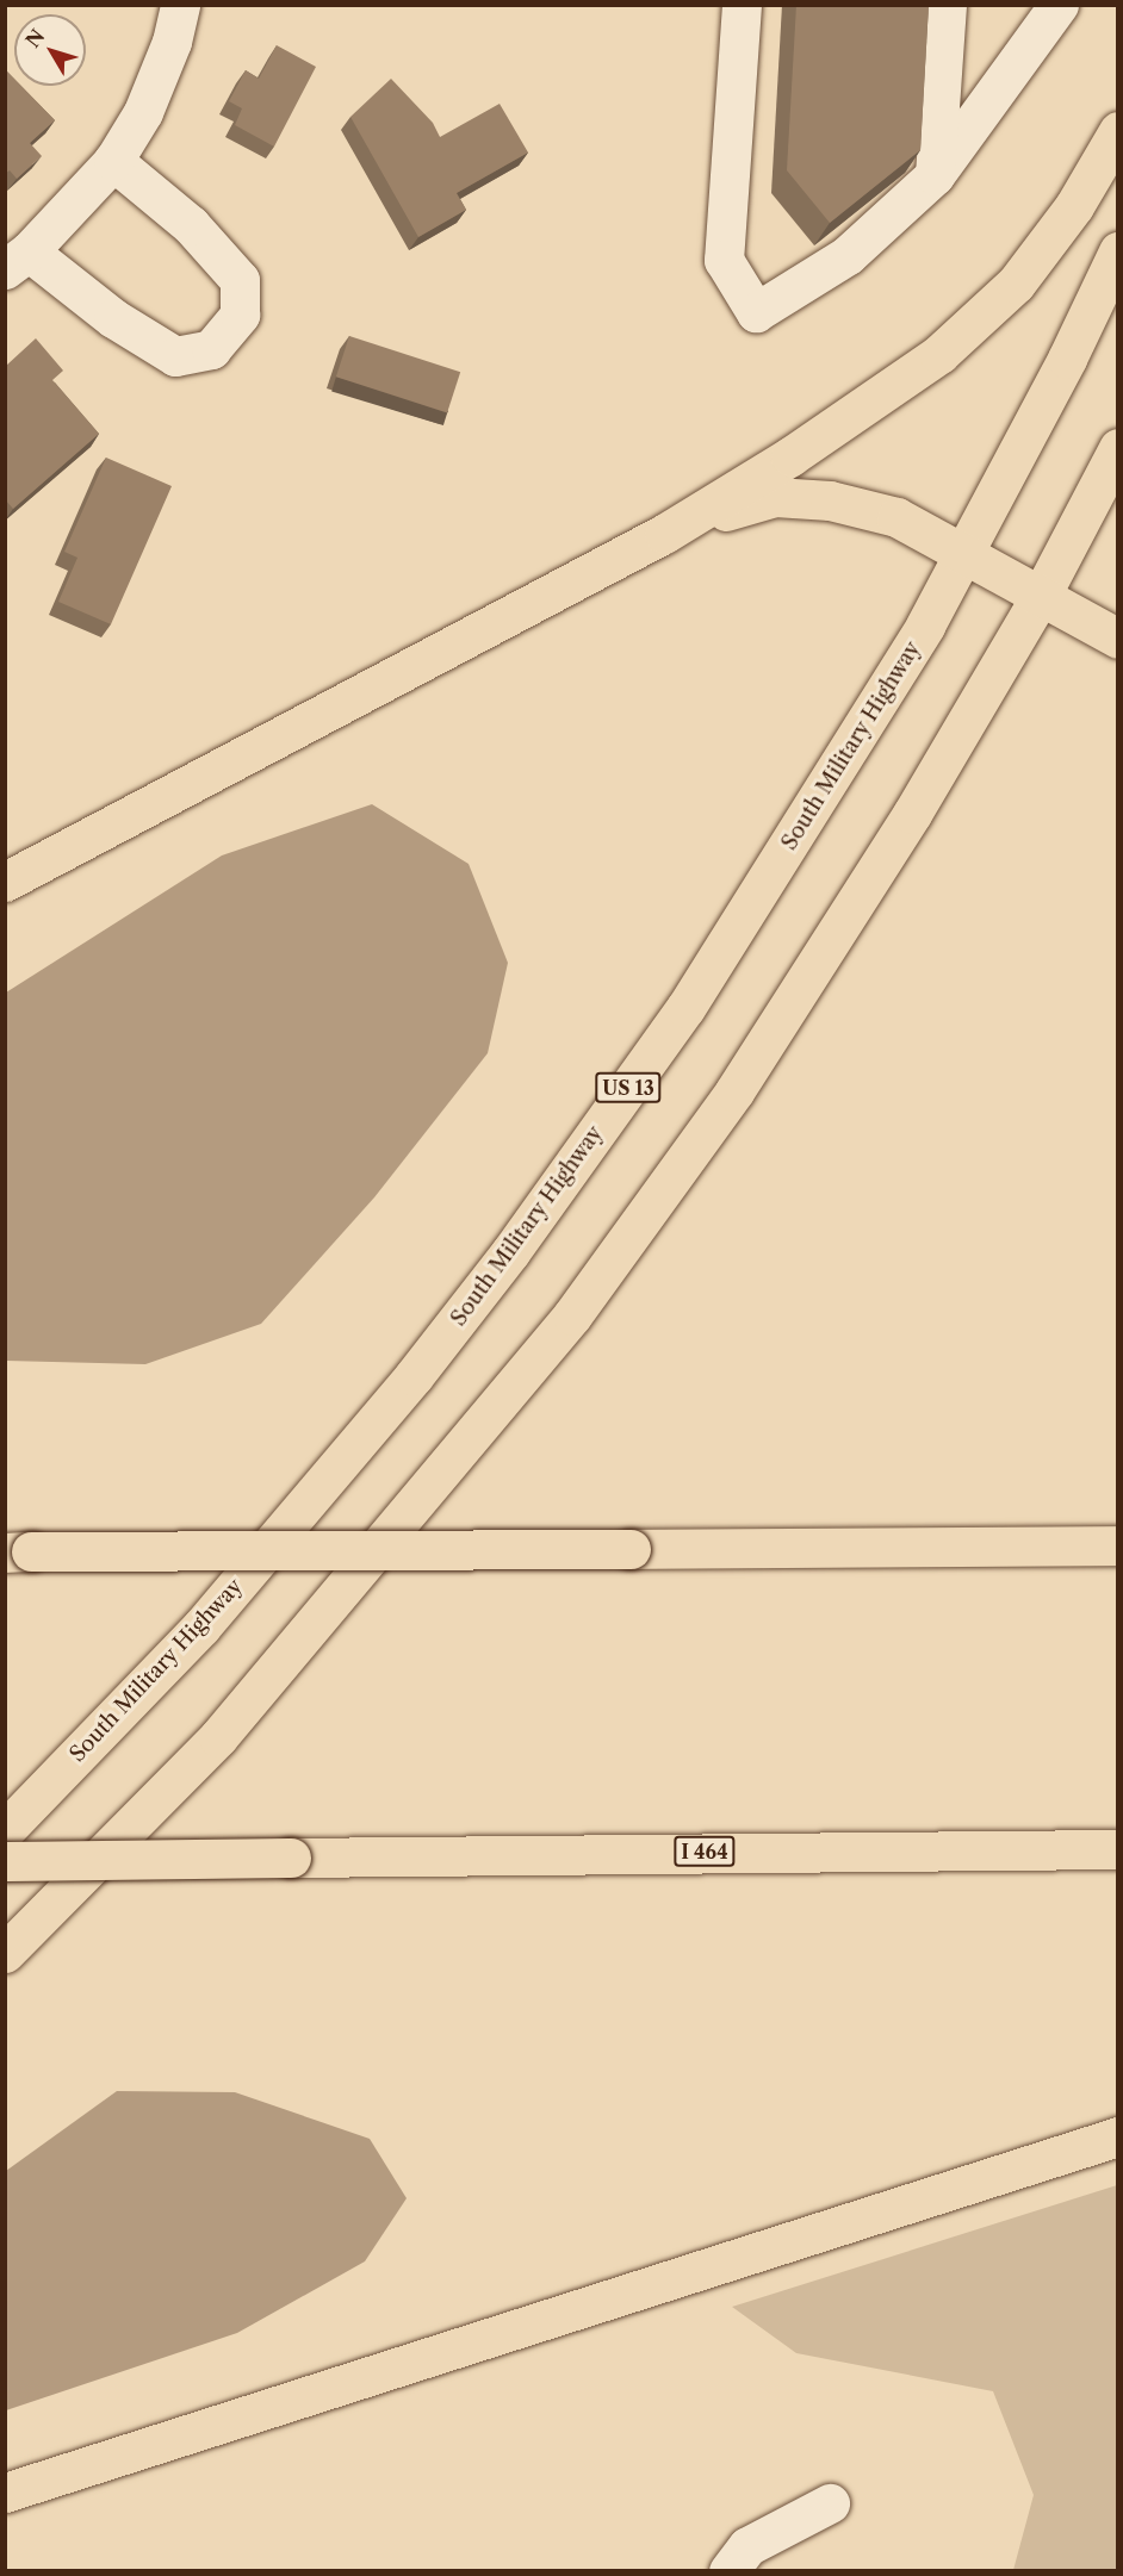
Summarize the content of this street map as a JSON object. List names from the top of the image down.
{
  "streets": {
    "main road": ["South Military Highway", "US 13", "I 464"]
  },
  "north": "top left"
}
